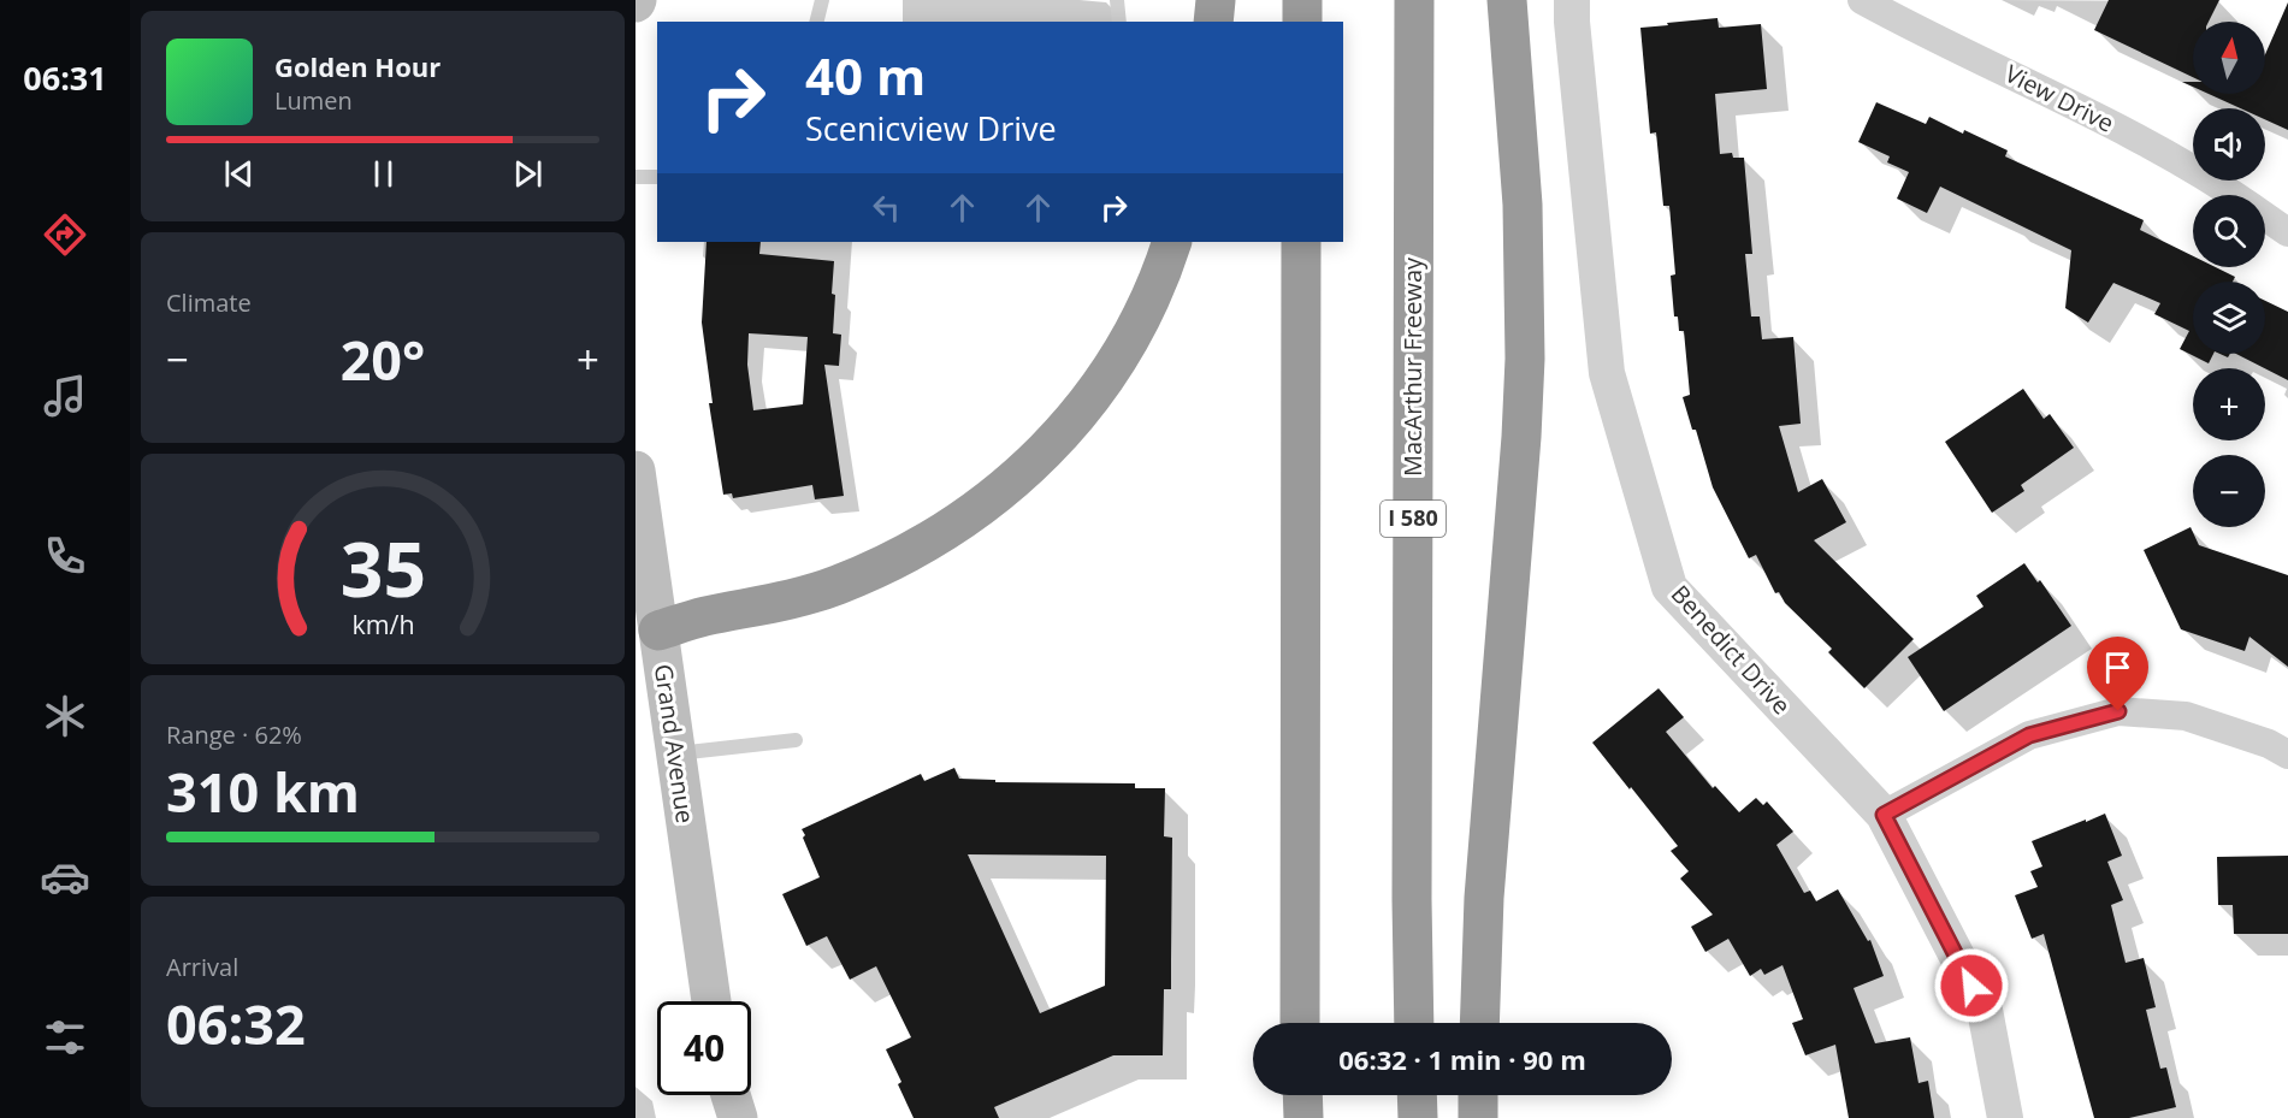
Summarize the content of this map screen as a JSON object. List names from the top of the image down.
{
  "streets": {
    "highway": ["MacArthur Freeway", "I 580"],
    "main road": ["Grand Avenue"],
    "street": ["View Drive", "Benedict Drive"]
  },
  "north": "top",
  "page": {
    "tabs": "06:31",
    "map_buttons": ["+", "−"],
    "turn": ["40 m", "Scenicview Drive"],
    "song": ["Golden Hour", "Lumen"],
    "tile": [
      "Climate",
      ["Range · 62%", "310 km"],
      ["Arrival", "06:32"]
    ],
    "heat": ["−", "20°", "+"],
    "limit": "40",
    "trip": "06:32 · 1 min · 90 m",
    "gauge": ["35", "km/h"]
  }
}
